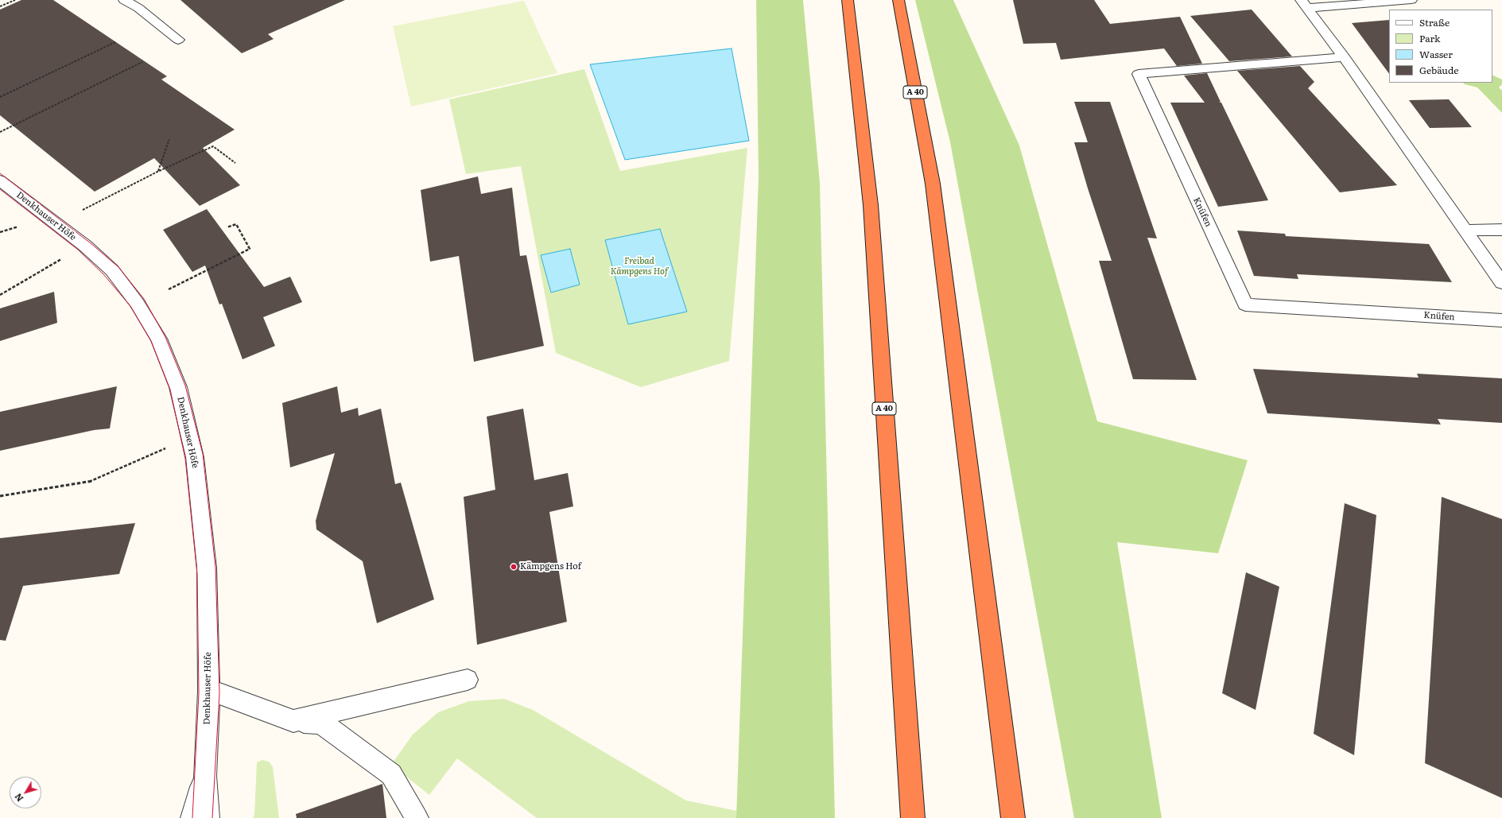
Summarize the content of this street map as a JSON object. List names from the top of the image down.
{
  "streets": {
    "highway": ["A 40"],
    "street": ["Knüfen", "Denkhauser Höfe"]
  },
  "parks": ["Freibad Kämpgens Hof"],
  "places": ["Kämpgens Hof"],
  "legend": [
    "Straße",
    "Park",
    "Wasser",
    "Gebäude"
  ],
  "north": "bottom left"
}
